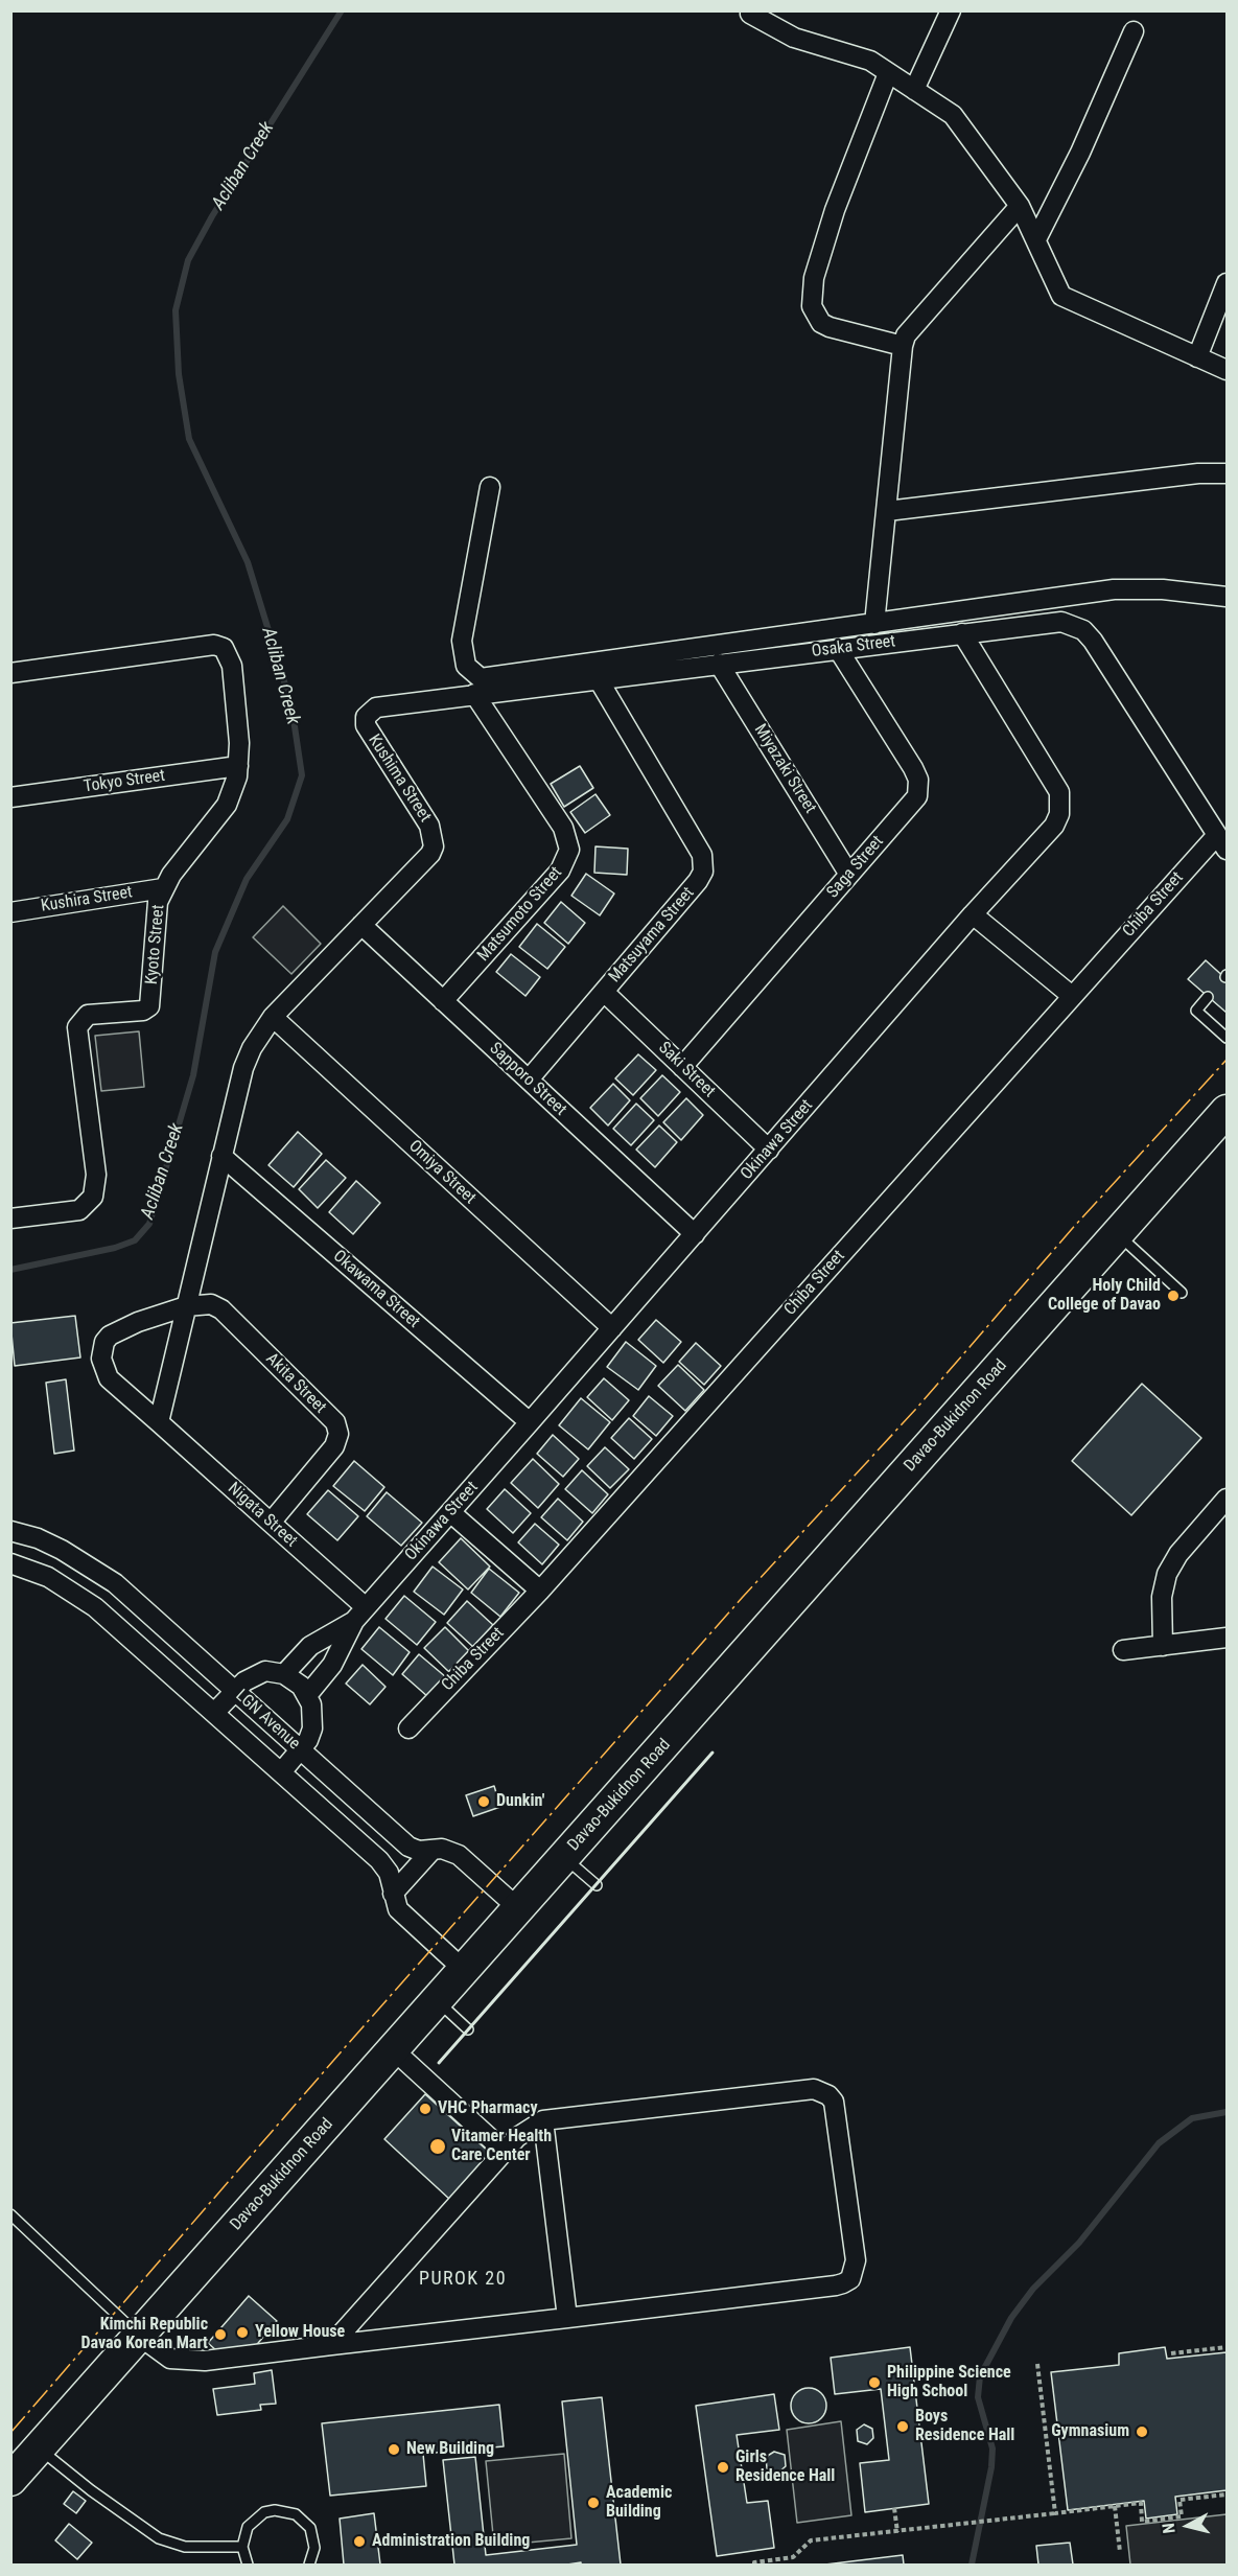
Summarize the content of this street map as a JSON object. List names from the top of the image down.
{
  "streets": {
    "highway": ["Davao-Bukidnon Road"],
    "street": [
      "Osaka Street",
      "Miyazaki Street",
      "Kushima Street",
      "Tokyo Street",
      "Saga Street",
      "Kushira Street",
      "Chiba Street",
      "Matsumoto Street",
      "Matsuyama Street",
      "Kyoto Street",
      "Saki Street",
      "Sapporo Street",
      "Okinawa Street",
      "Omiya Street",
      "Okawama Street",
      "Akita Street",
      "Nigata Street",
      "LGN Avenue"
    ]
  },
  "crossings": [
    ["Osaka Street", "Miyazaki Street"],
    ["Osaka Street", "Kushima Street"],
    ["Osaka Street", "Saga Street"],
    ["Osaka Street", "Chiba Street"],
    ["Osaka Street", "Matsumoto Street"],
    ["Osaka Street", "Matsuyama Street"],
    ["Osaka Street", "Okinawa Street"],
    ["Miyazaki Street", "Saga Street"],
    ["Kushima Street", "Sapporo Street"],
    ["Tokyo Street", "Kyoto Street"],
    ["Saga Street", "Saki Street"],
    ["Kushira Street", "Kyoto Street"],
    ["Matsumoto Street", "Sapporo Street"],
    ["Matsuyama Street", "Saki Street"],
    ["Matsuyama Street", "Sapporo Street"],
    ["Saki Street", "Okinawa Street"],
    ["Sapporo Street", "Okinawa Street"],
    ["Okinawa Street", "Omiya Street"],
    ["Okinawa Street", "Okawama Street"],
    ["Okinawa Street", "Nigata Street"],
    ["Akita Street", "Nigata Street"],
    ["Davao-Bukidnon Road", "LGN Avenue"]
  ],
  "districts": ["PUROK 20"],
  "water": ["Acliban Creek"],
  "places": [
    "Holy Child College of Davao",
    "Dunkin'",
    "VHC Pharmacy",
    "Vitamer Health Care Center",
    "Yellow House",
    "Kimchi Republic Davao Korean Mart",
    "Philippine Science High School",
    "Boys Residence Hall",
    "Gymnasium",
    "New Building",
    "Girls Residence Hall",
    "Academic Building",
    "Administration Building"
  ],
  "north": "left"
}
